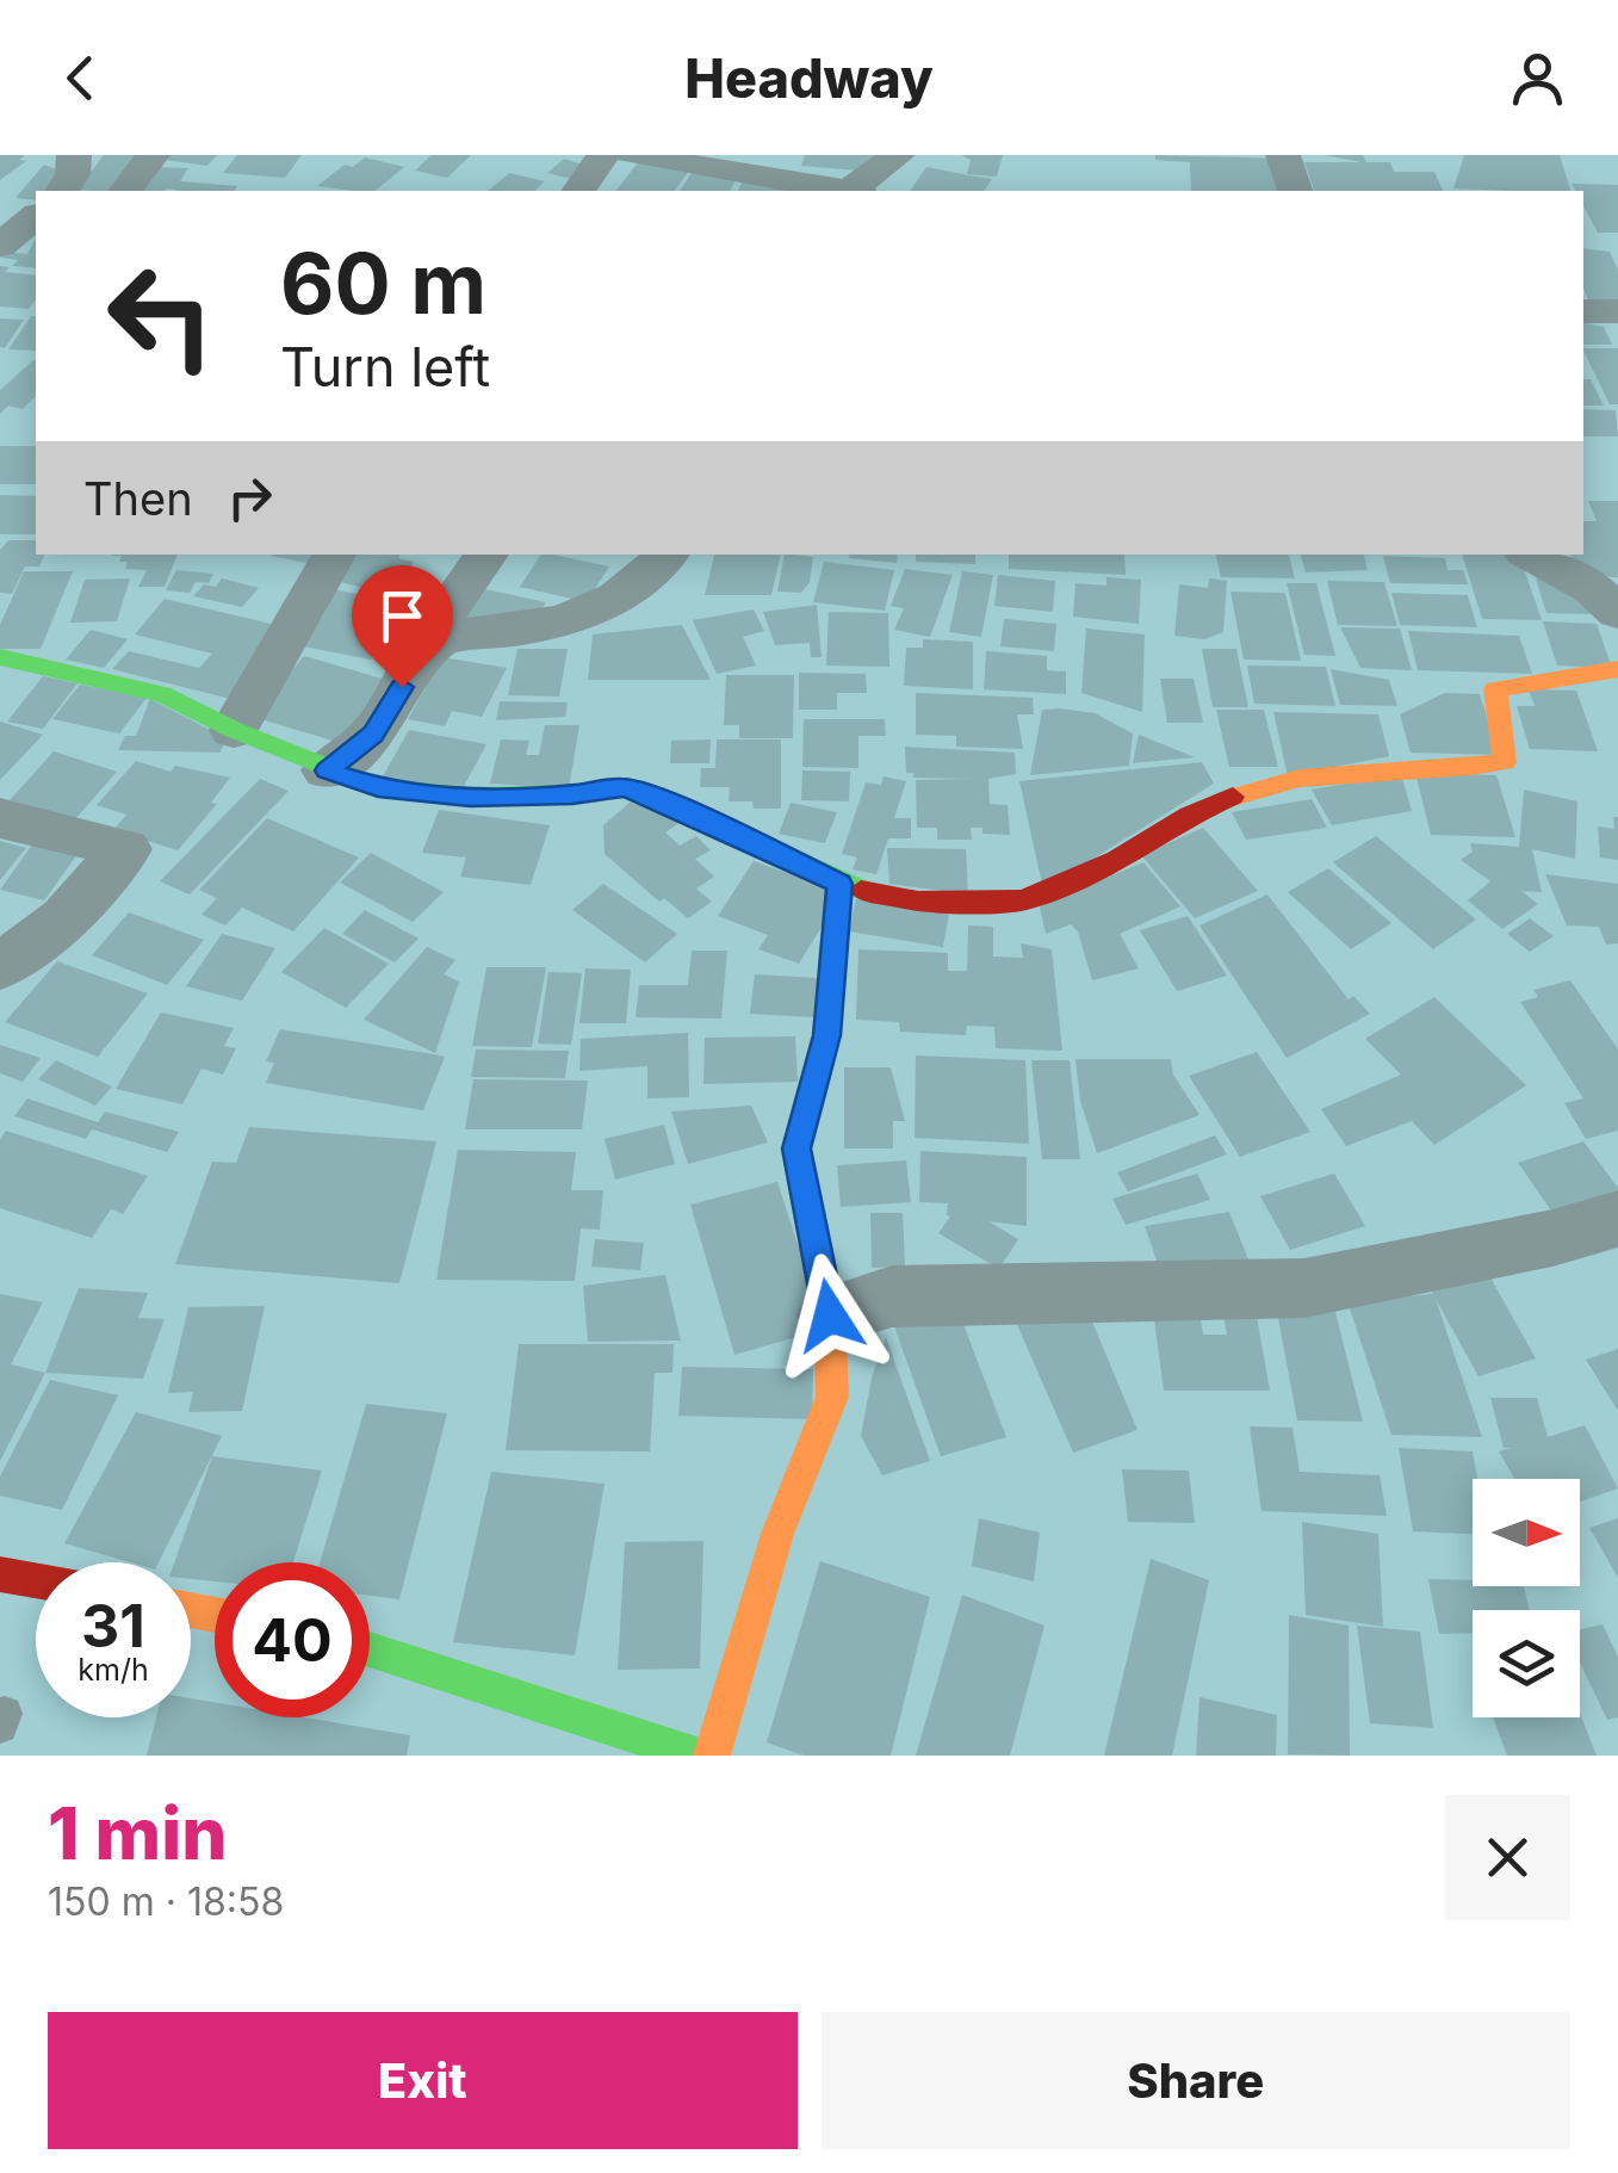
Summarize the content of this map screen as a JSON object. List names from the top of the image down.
{
  "north": "right",
  "page": {
    "header": "Headway",
    "turn": ["60 m", "Turn left"],
    "then": "Then",
    "speed": "31 km/h",
    "limit": "40",
    "heading": ["1 min", "150 m · 18:58"],
    "buttons": ["Exit", "Share"]
  }
}
